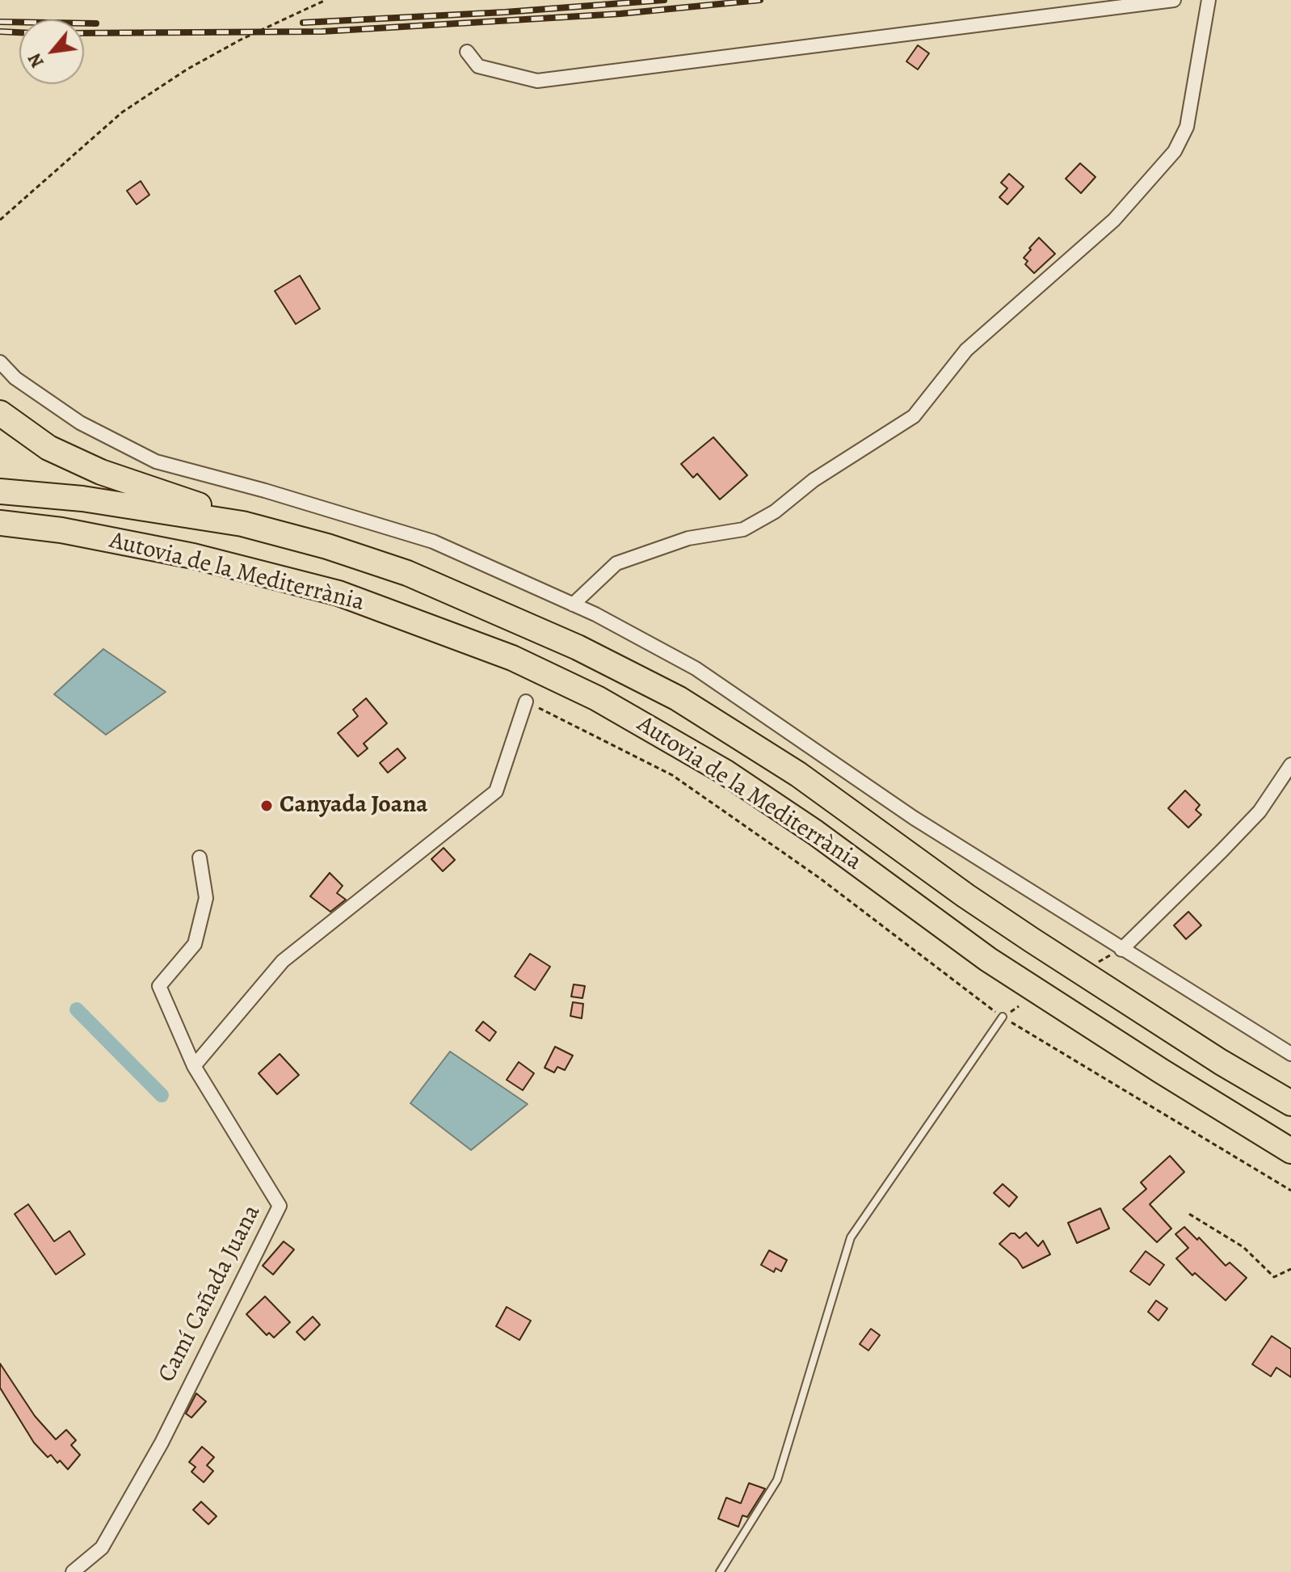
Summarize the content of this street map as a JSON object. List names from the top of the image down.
{
  "streets": {
    "highway": ["Autovia de la Mediterrània"],
    "street": ["Camí Cañada Juana"]
  },
  "places": ["Canyada Joana"],
  "north": "bottom left"
}
